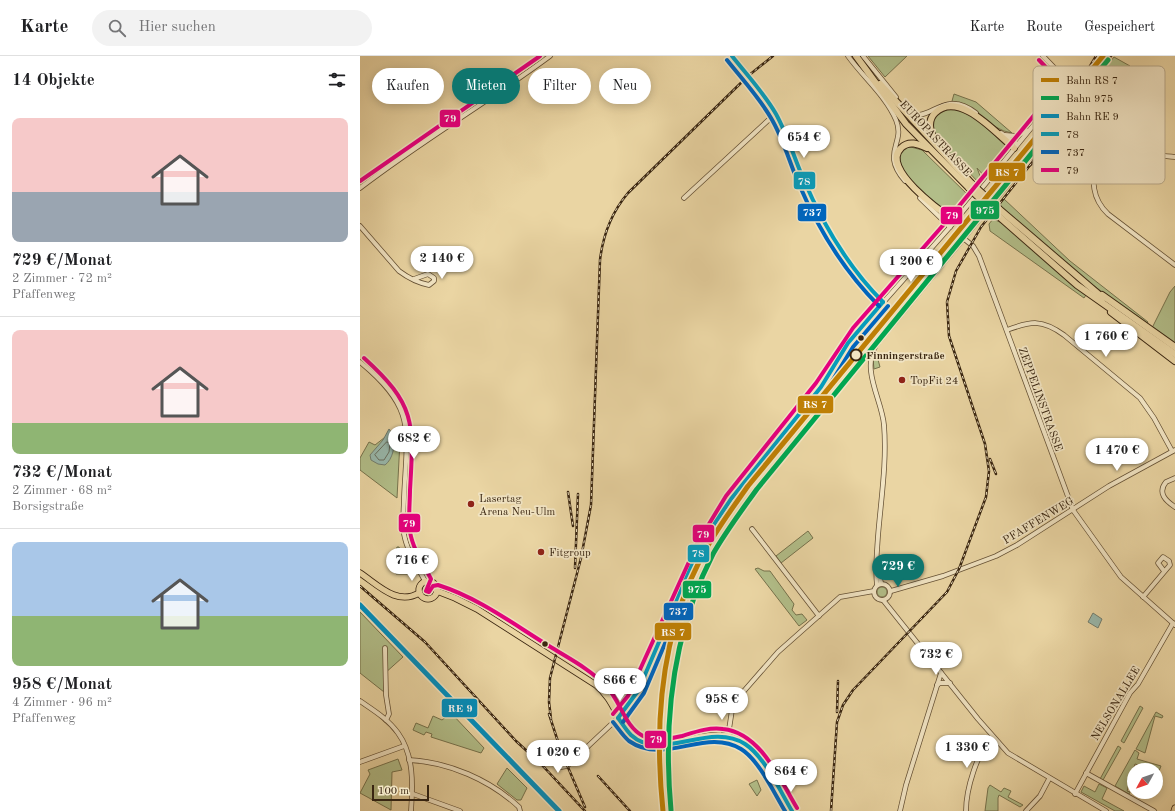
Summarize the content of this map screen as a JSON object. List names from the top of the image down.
{
  "streets": {
    "highway": ["EUROPASTRASSE"],
    "street": ["ZEPPELINSTRASSE", "PFAFFENWEG", "NELSONALLEE"]
  },
  "crossings": [
    ["ZEPPELINSTRASSE", "PFAFFENWEG"],
    ["ZEPPELINSTRASSE", "NELSONALLEE"]
  ],
  "places": [
    "Finningerstraße",
    "TopFit 24",
    "Lasertag Arena Neu-Ulm",
    "Fitgroup"
  ],
  "lines": [
    "transit line 78",
    "transit line 79",
    "rail line 975",
    "transit line 737"
  ],
  "legend": [
    "Bahn RS 7",
    "Bahn 975",
    "Bahn RE 9",
    "78",
    "737",
    "79"
  ],
  "scale_bar": "100 m",
  "north": "bottom left",
  "page": {
    "header": "Karte",
    "search": "Hier suchen",
    "nav": ["Karte", "Route", "Gespeichert"],
    "heading": "14 Objekte",
    "chip": [
      "Kaufen",
      "Mieten",
      "Filter",
      "Neu"
    ],
    "list": [
      {
        "name": "729 €/Monat",
        "note": "2 Zimmer · 72 m² · Pfaffenweg"
      },
      {
        "name": "732 €/Monat",
        "note": "2 Zimmer · 68 m² · Borsigstraße"
      },
      {
        "name": "958 €/Monat",
        "note": "4 Zimmer · 96 m² · Pfaffenweg"
      }
    ],
    "price": [
      "654 €",
      "2 140 €",
      "1 200 €",
      "1 760 €",
      "682 €",
      "1 470 €",
      "716 €",
      "729 €",
      "732 €",
      "866 €",
      "958 €",
      "1 330 €",
      "1 020 €",
      "864 €"
    ],
    "scale": "100 m"
  }
}
